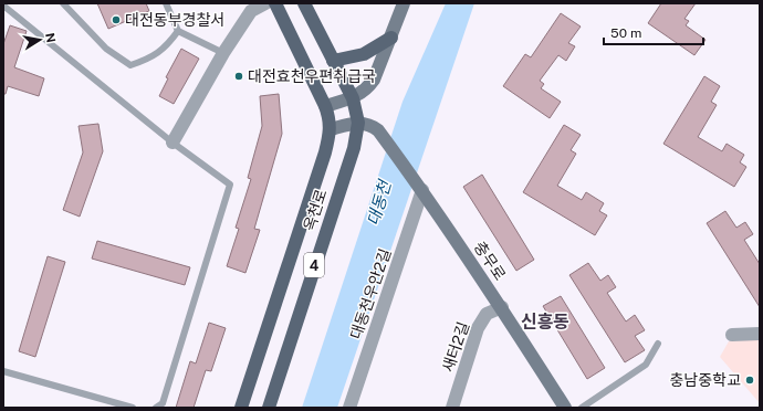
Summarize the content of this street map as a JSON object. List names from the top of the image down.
{
  "streets": {
    "main road": ["옥천로", "충무로", "4"],
    "street": ["대동천우안2길", "새터2길"]
  },
  "crossings": [
    ["옥천로", "충무로"],
    ["옥천로", "4"],
    ["충무로", "4"],
    ["충무로", "대동천우안2길"],
    ["충무로", "새터2길"]
  ],
  "districts": ["신흥동"],
  "water": ["대동천"],
  "places": ["대전동부경찰서", "대전효천우편취급국", "충남중학교"],
  "scale_bar": "50 m",
  "north": "right"
}
